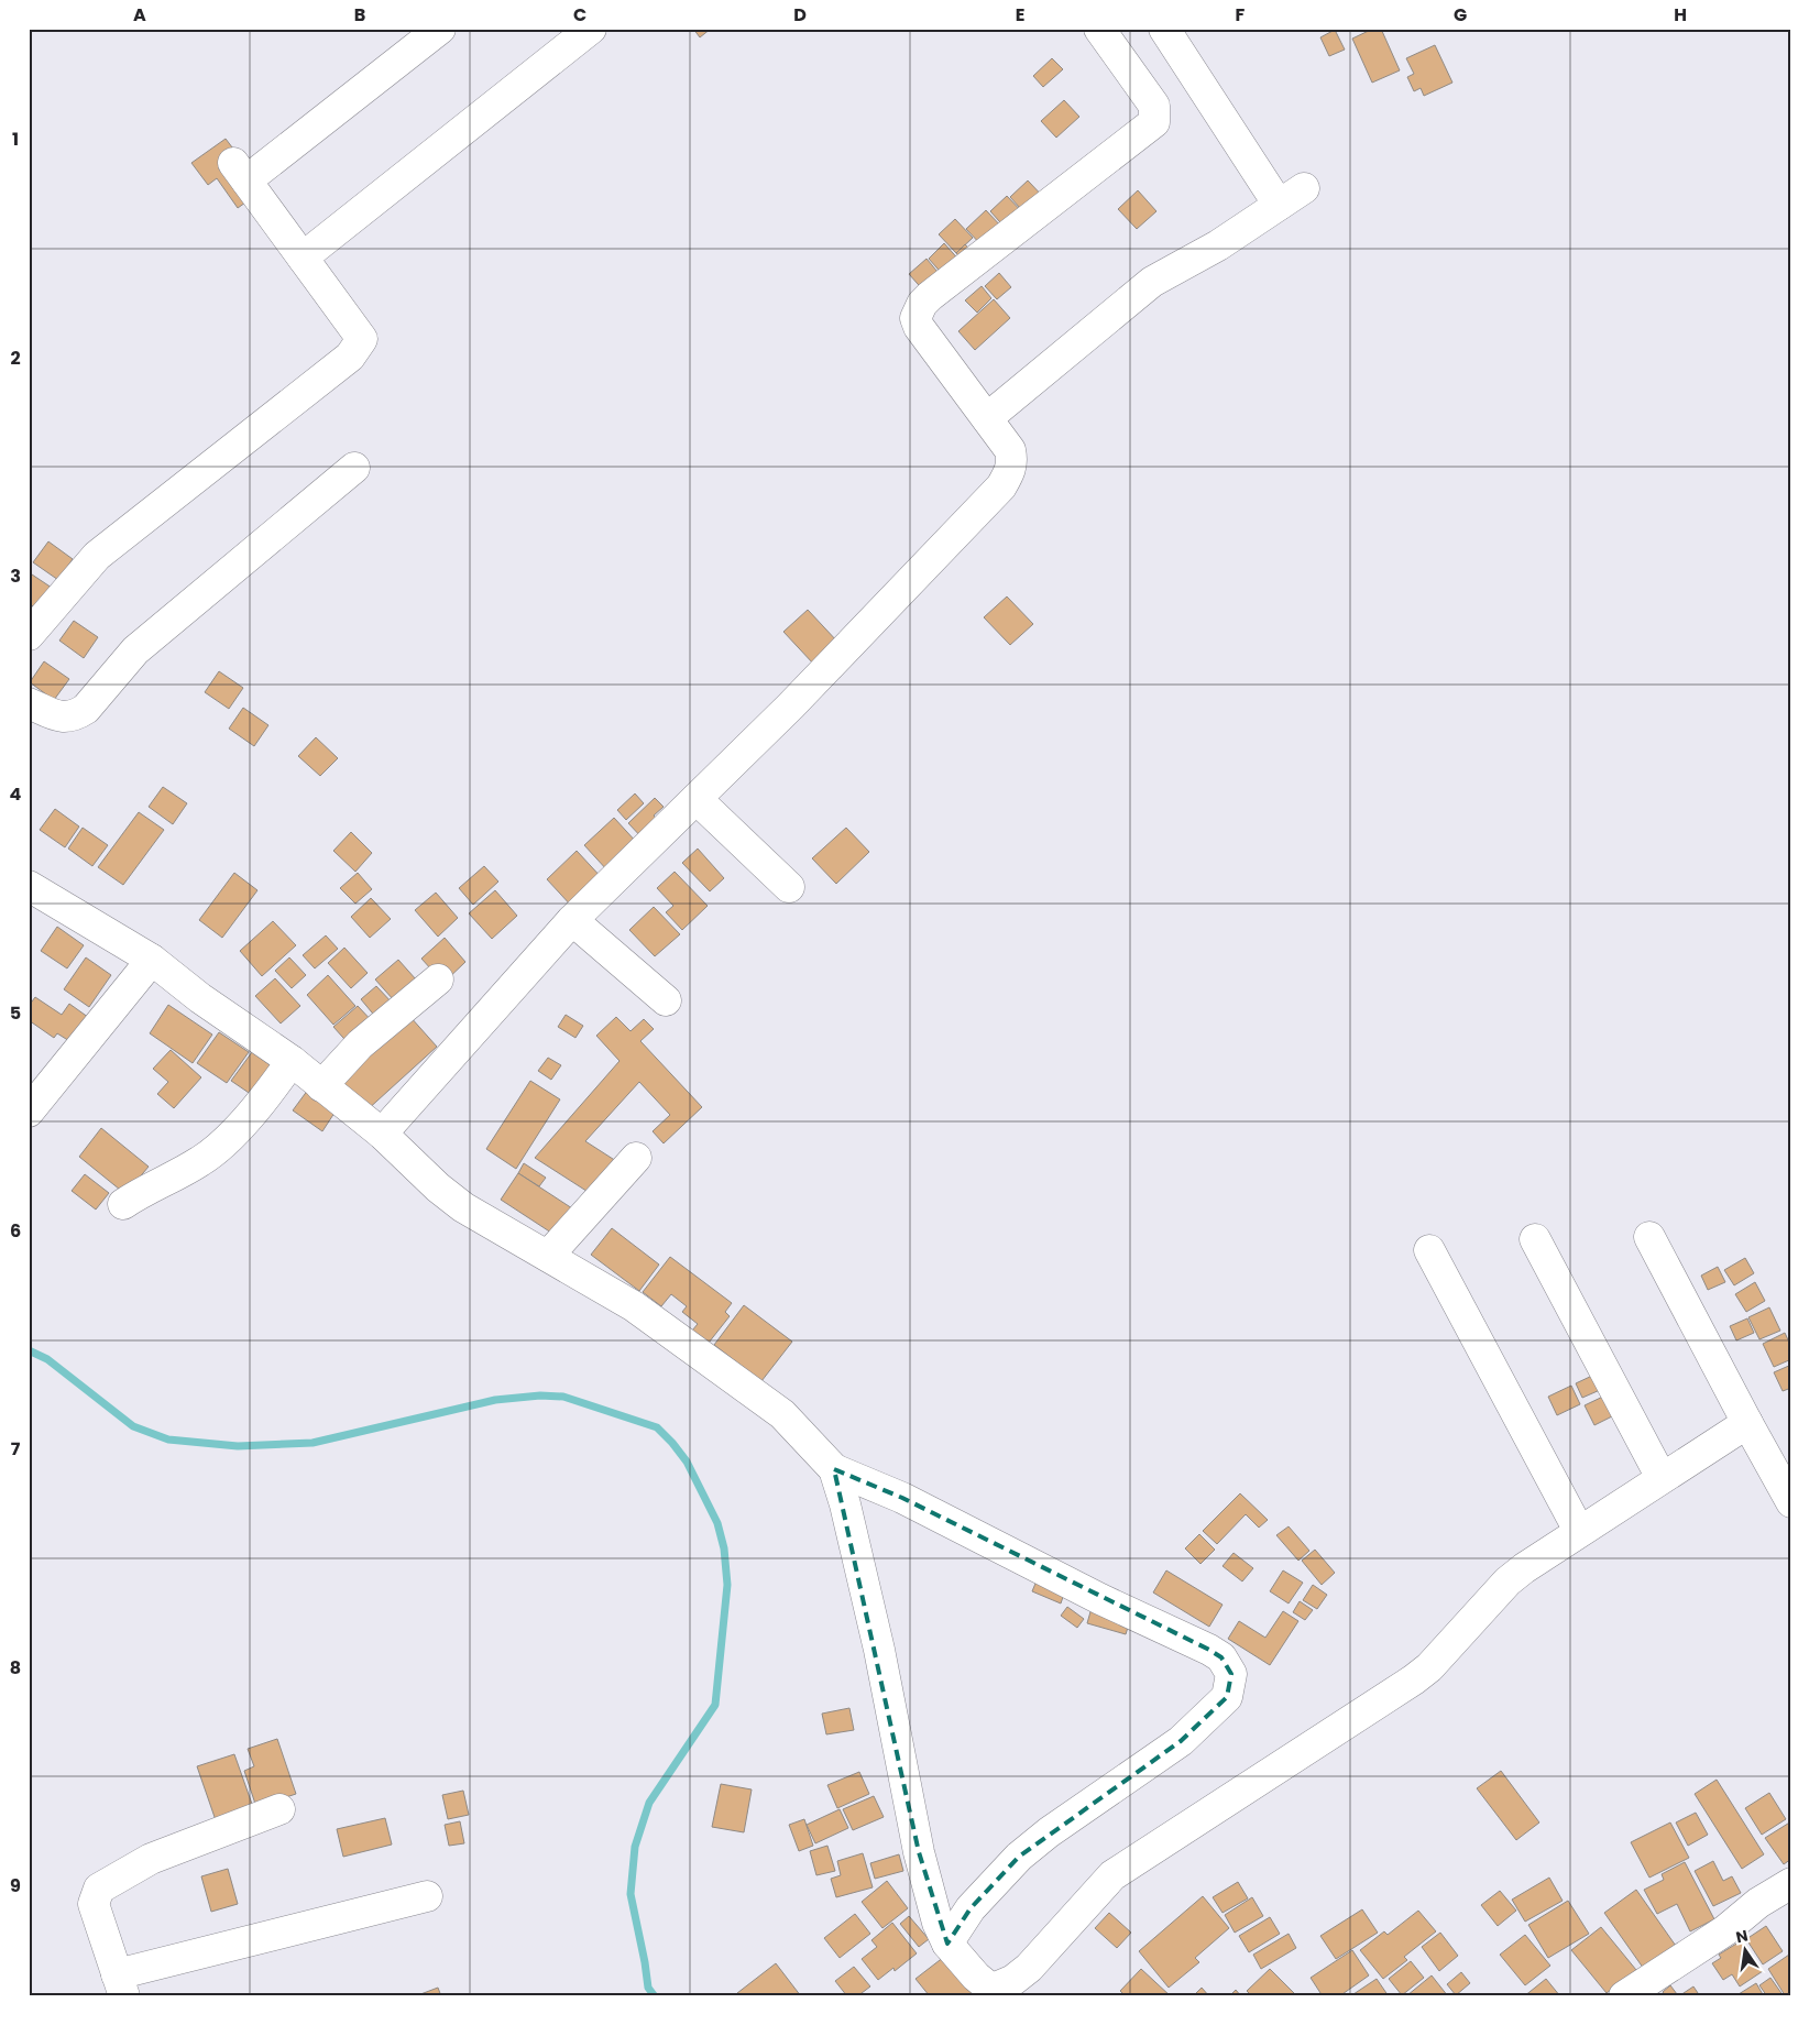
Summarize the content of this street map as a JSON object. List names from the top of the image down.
{
  "north": "top",
  "grid": {
    "columns": [
      "A",
      "B",
      "C",
      "D",
      "E",
      "F",
      "G",
      "H"
    ],
    "rows": [
      "1",
      "2",
      "3",
      "4",
      "5",
      "6",
      "7",
      "8",
      "9"
    ]
  }
}
